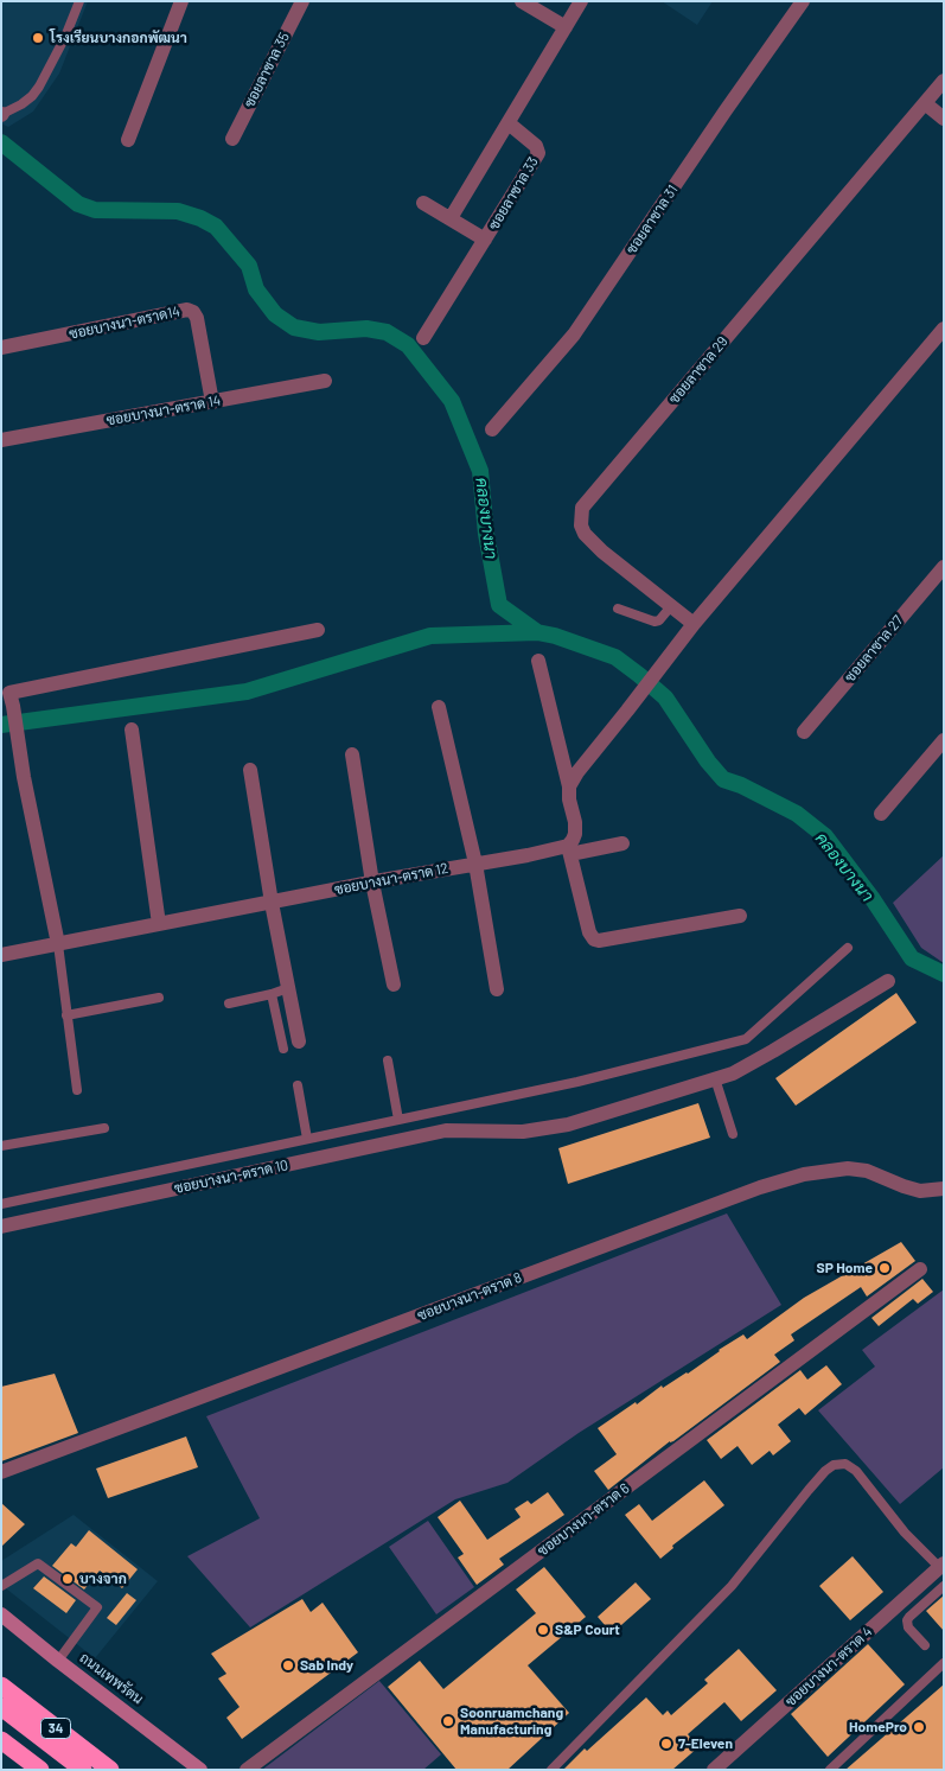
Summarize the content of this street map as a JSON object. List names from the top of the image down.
{
  "streets": {
    "highway": ["34"],
    "main road": ["ถนนเทพรัตน"],
    "street": [
      "ซอยลาซาล 35",
      "ซอยลาซาล 33",
      "ซอยลาซาล 31",
      "ซอยบางนา-ตราด14",
      "ซอยลาซาล 29",
      "ซอยบางนา-ตราด 14",
      "ซอยลาซาล 27",
      "ซอยบางนา-ตราด 12",
      "ซอยบางนา-ตราด 10",
      "ซอยบางนา-ตราด 8",
      "ซอยบางนา-ตราด 6",
      "ซอยบางนา-ตราด 4"
    ]
  },
  "crossings": [
    ["ซอยบางนา-ตราด14", "ซอยบางนา-ตราด 14"]
  ],
  "water": ["คลองบางนา"],
  "places": [
    "โรงเรียนบางกอกพัฒนา",
    "SP Home",
    "บางจาก",
    "S&P Court",
    "Sab Indy",
    "Soonruamchang Manufacturing",
    "HomePro",
    "7-Eleven"
  ]
}
